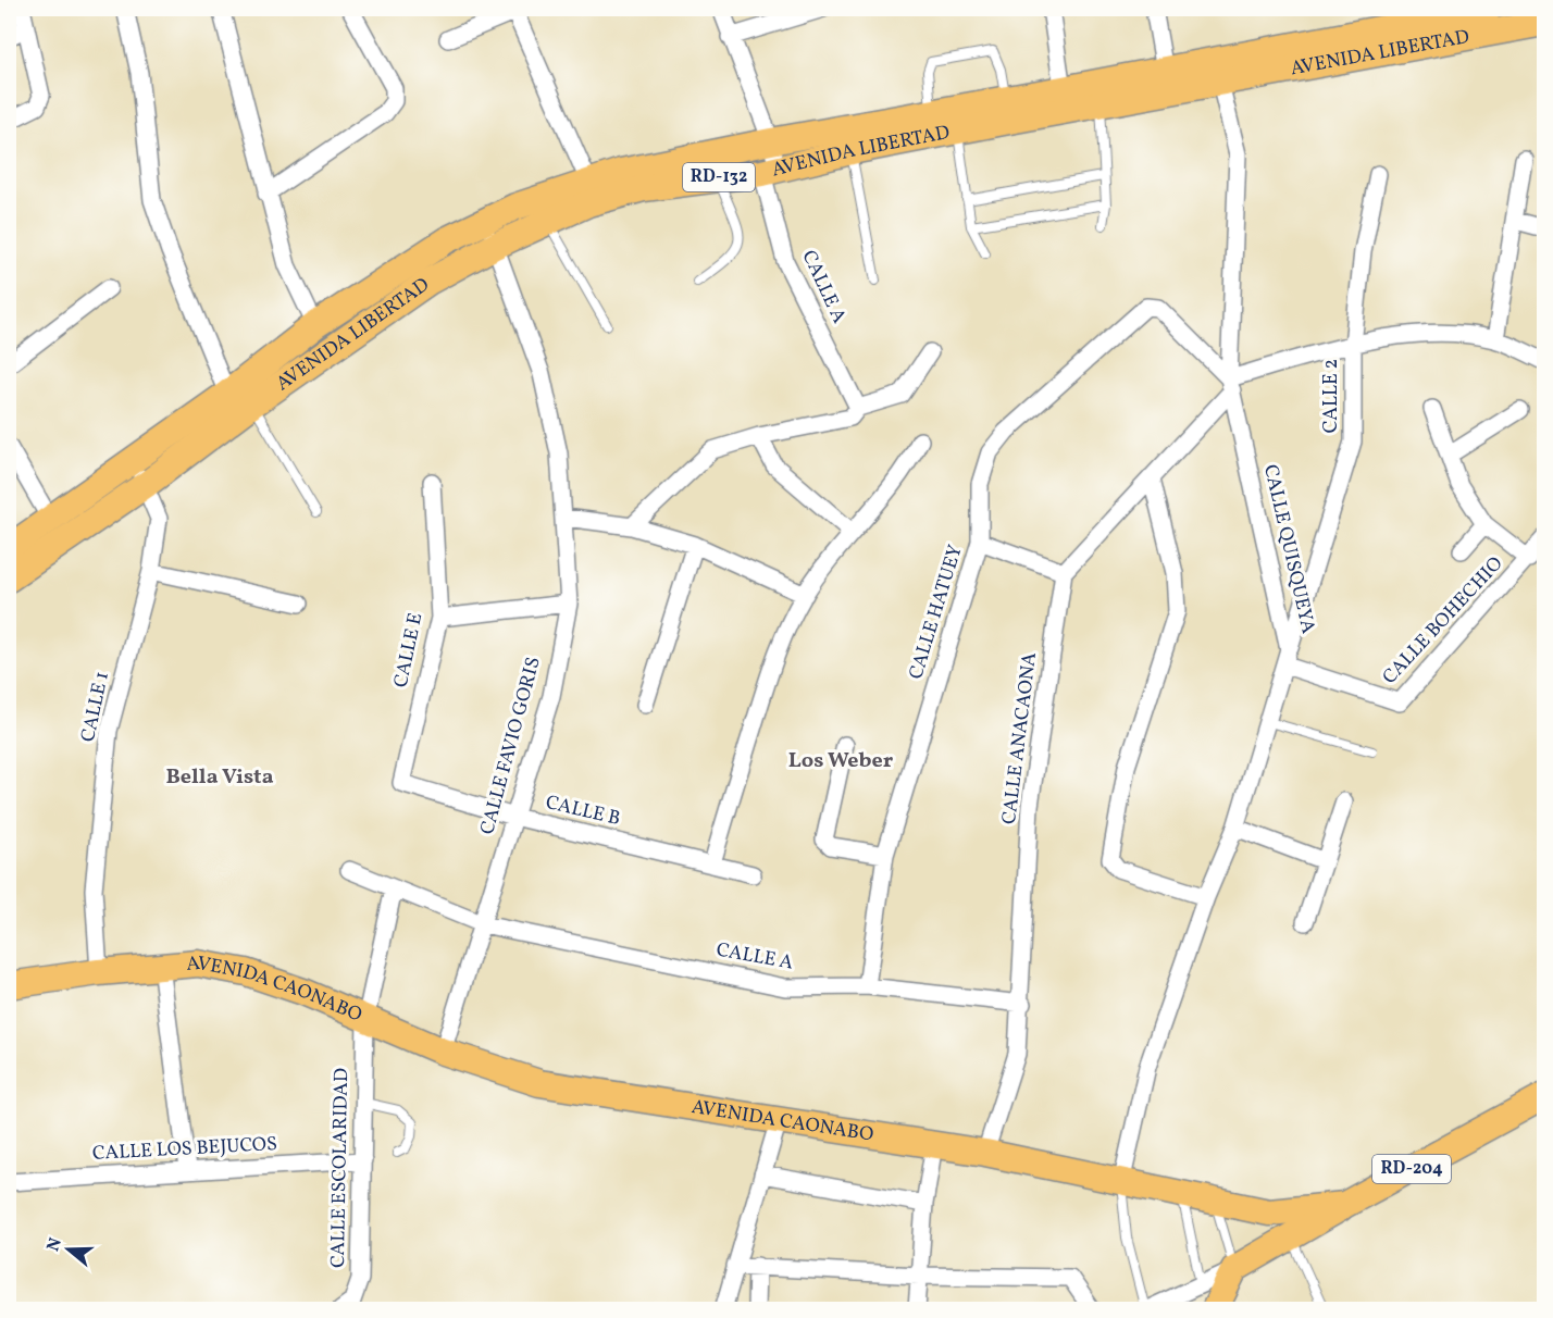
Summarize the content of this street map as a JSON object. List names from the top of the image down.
{
  "streets": {
    "main road": [
      "AVENIDA LIBERTAD",
      "RD-132",
      "AVENIDA CAONABO",
      "RD-204"
    ],
    "street": [
      "CALLE A",
      "CALLE 2",
      "CALLE QUISQUEYA",
      "CALLE HATUEY",
      "CALLE BOHECHIO",
      "CALLE E",
      "CALLE 1",
      "CALLE ANACAONA",
      "CALLE FAVIO GORIS",
      "CALLE B",
      "CALLE LOS BEJUCOS",
      "CALLE ESCOLARIDAD"
    ]
  },
  "crossings": [
    ["AVENIDA LIBERTAD", "CALLE A"],
    ["AVENIDA LIBERTAD", "CALLE QUISQUEYA"],
    ["AVENIDA LIBERTAD", "CALLE 1"],
    ["AVENIDA LIBERTAD", "CALLE FAVIO GORIS"],
    ["CALLE A", "CALLE HATUEY"],
    ["CALLE A", "CALLE ANACAONA"],
    ["CALLE A", "CALLE FAVIO GORIS"],
    ["CALLE A", "CALLE ESCOLARIDAD"],
    ["CALLE 2", "CALLE QUISQUEYA"],
    ["CALLE QUISQUEYA", "CALLE HATUEY"],
    ["CALLE QUISQUEYA", "CALLE BOHECHIO"],
    ["CALLE QUISQUEYA", "AVENIDA CAONABO"],
    ["CALLE E", "CALLE B"],
    ["CALLE 1", "AVENIDA CAONABO"],
    ["CALLE ANACAONA", "AVENIDA CAONABO"],
    ["CALLE FAVIO GORIS", "CALLE B"],
    ["CALLE FAVIO GORIS", "AVENIDA CAONABO"],
    ["AVENIDA CAONABO", "CALLE ESCOLARIDAD"],
    ["AVENIDA CAONABO", "RD-204"],
    ["CALLE LOS BEJUCOS", "CALLE ESCOLARIDAD"]
  ],
  "districts": ["Los Weber", "Bella Vista"],
  "north": "left"
}
